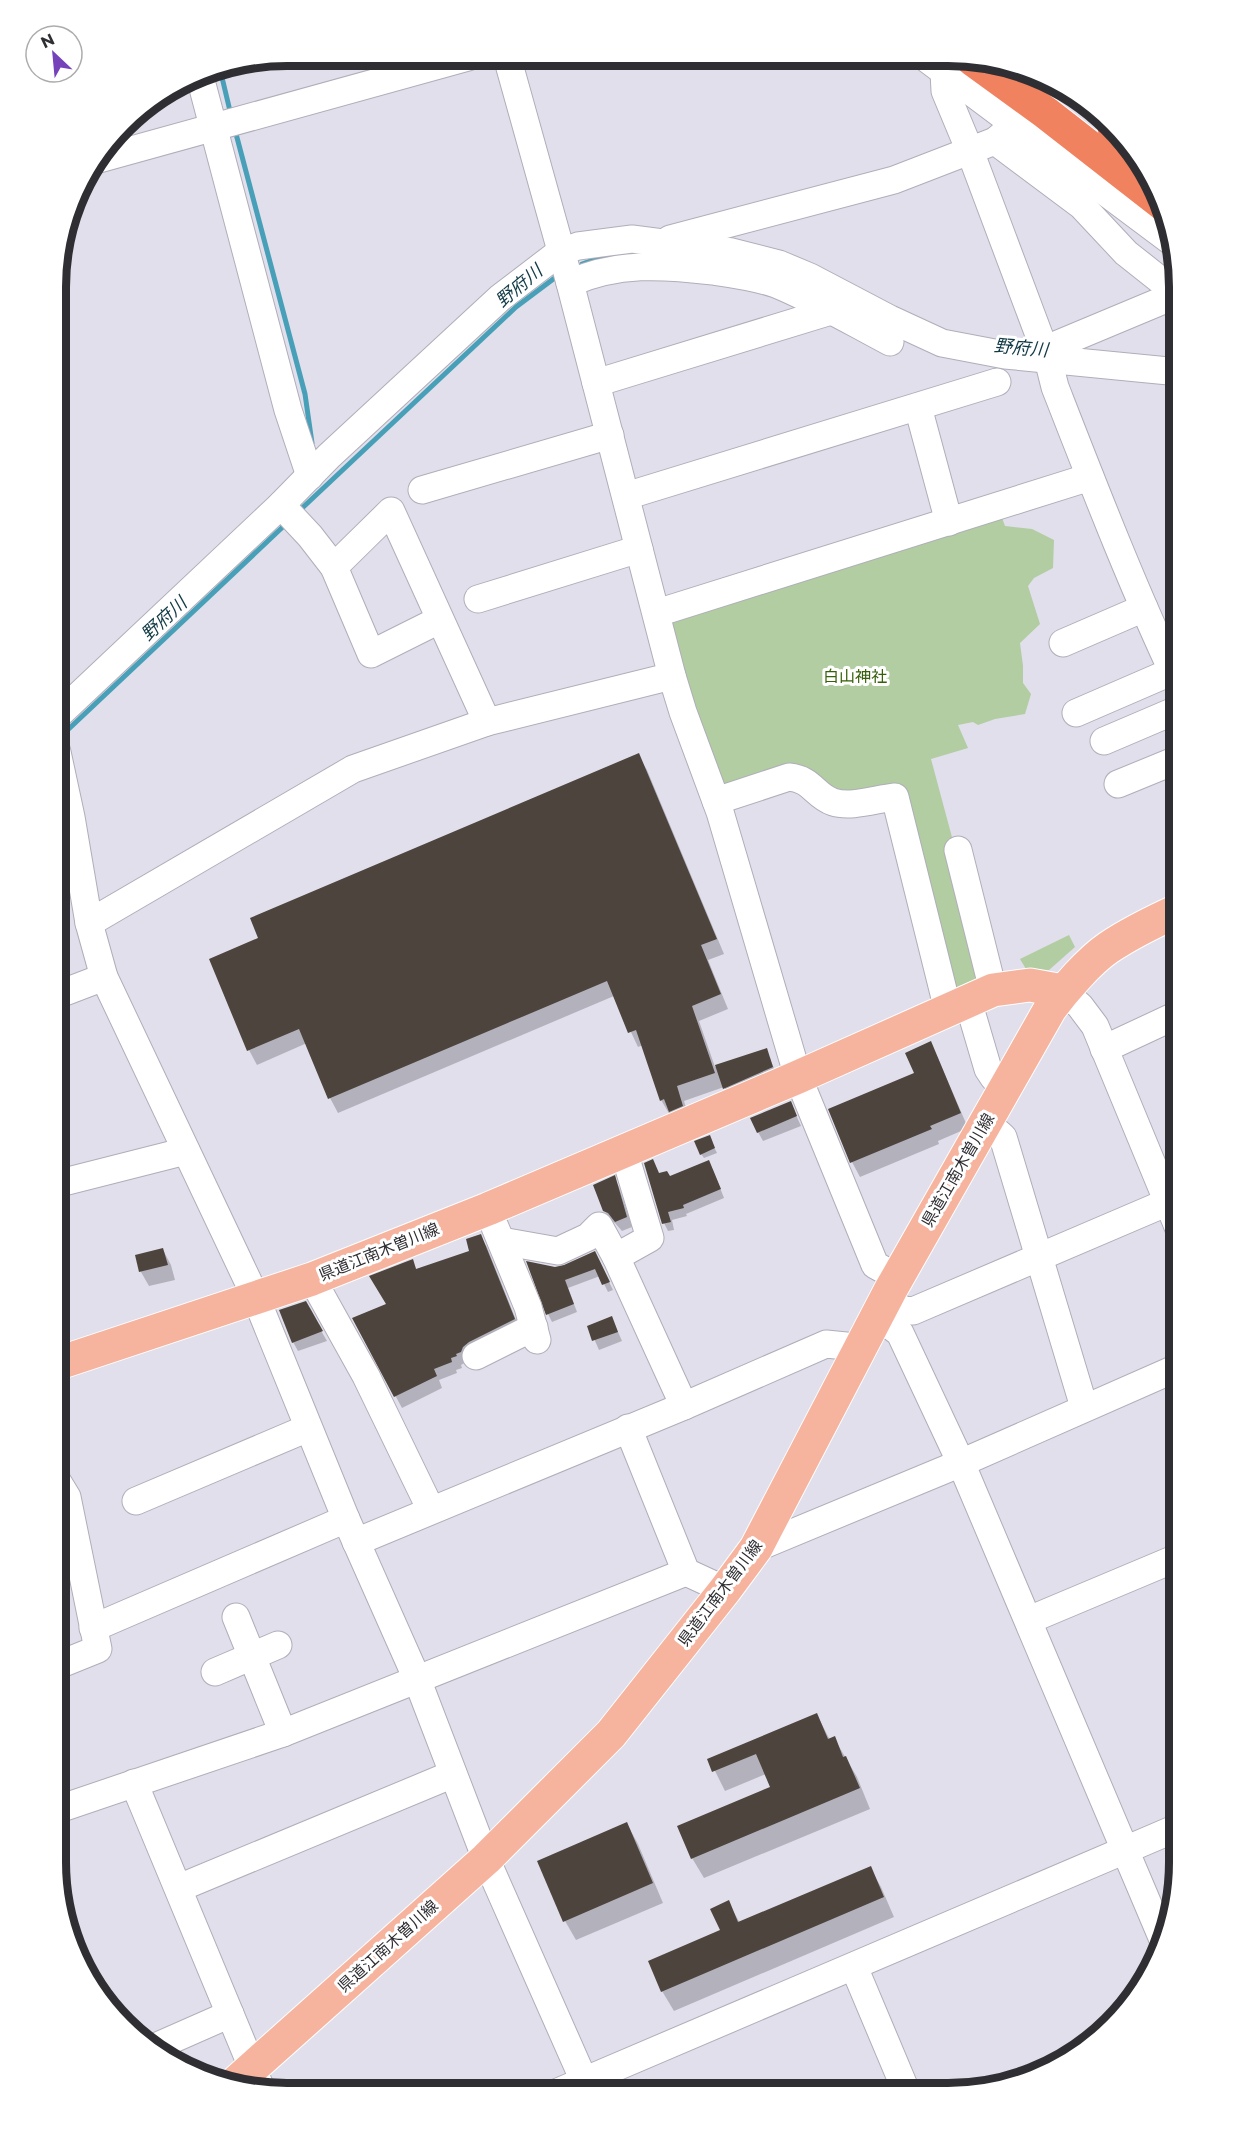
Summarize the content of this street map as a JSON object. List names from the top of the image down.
{
  "streets": {
    "main road": ["県道江南木曽川線"]
  },
  "water": ["野府川"],
  "parks": ["白山神社"],
  "north": "top left"
}
